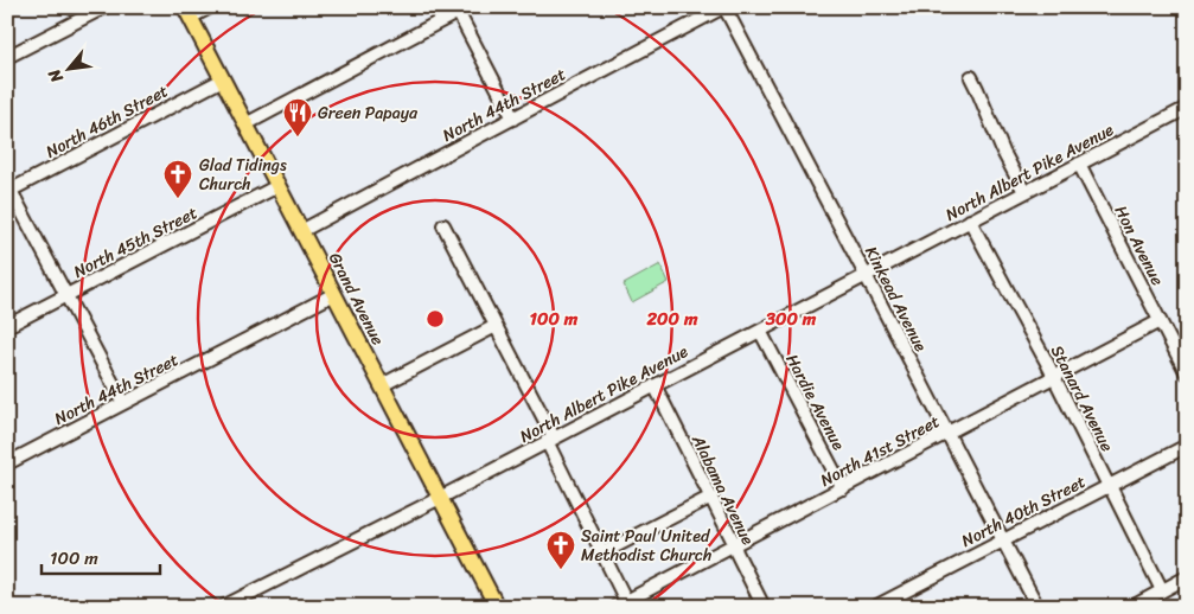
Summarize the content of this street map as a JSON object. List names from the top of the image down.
{
  "streets": {
    "main road": ["Grand Avenue"],
    "street": [
      "North 44th Street",
      "North 46th Street",
      "North Albert Pike Avenue",
      "North 45th Street",
      "Hon Avenue",
      "Kinkead Avenue",
      "Stanard Avenue",
      "Hardie Avenue",
      "North 41st Street",
      "Alabama Avenue",
      "North 40th Street"
    ]
  },
  "crossings": [
    ["North 44th Street", "Grand Avenue"],
    ["North 44th Street", "Kinkead Avenue"],
    ["North 46th Street", "Grand Avenue"],
    ["North Albert Pike Avenue", "Hon Avenue"],
    ["North Albert Pike Avenue", "Grand Avenue"],
    ["North Albert Pike Avenue", "Kinkead Avenue"],
    ["North Albert Pike Avenue", "Stanard Avenue"],
    ["North Albert Pike Avenue", "Hardie Avenue"],
    ["North Albert Pike Avenue", "Alabama Avenue"],
    ["North 45th Street", "Grand Avenue"],
    ["Hon Avenue", "North 41st Street"],
    ["Kinkead Avenue", "North 41st Street"],
    ["Kinkead Avenue", "North 40th Street"],
    ["Stanard Avenue", "North 41st Street"],
    ["Stanard Avenue", "North 40th Street"],
    ["Hardie Avenue", "North 41st Street"],
    ["North 41st Street", "Alabama Avenue"]
  ],
  "places": {
    "restaurant": ["Green Papaya"],
    "church": ["Glad Tidings Church", "Saint Paul United Methodist Church"]
  },
  "scale_bar": "100 m",
  "north": "bottom left",
  "rings": ["100 m", "200 m", "300 m"]
}
